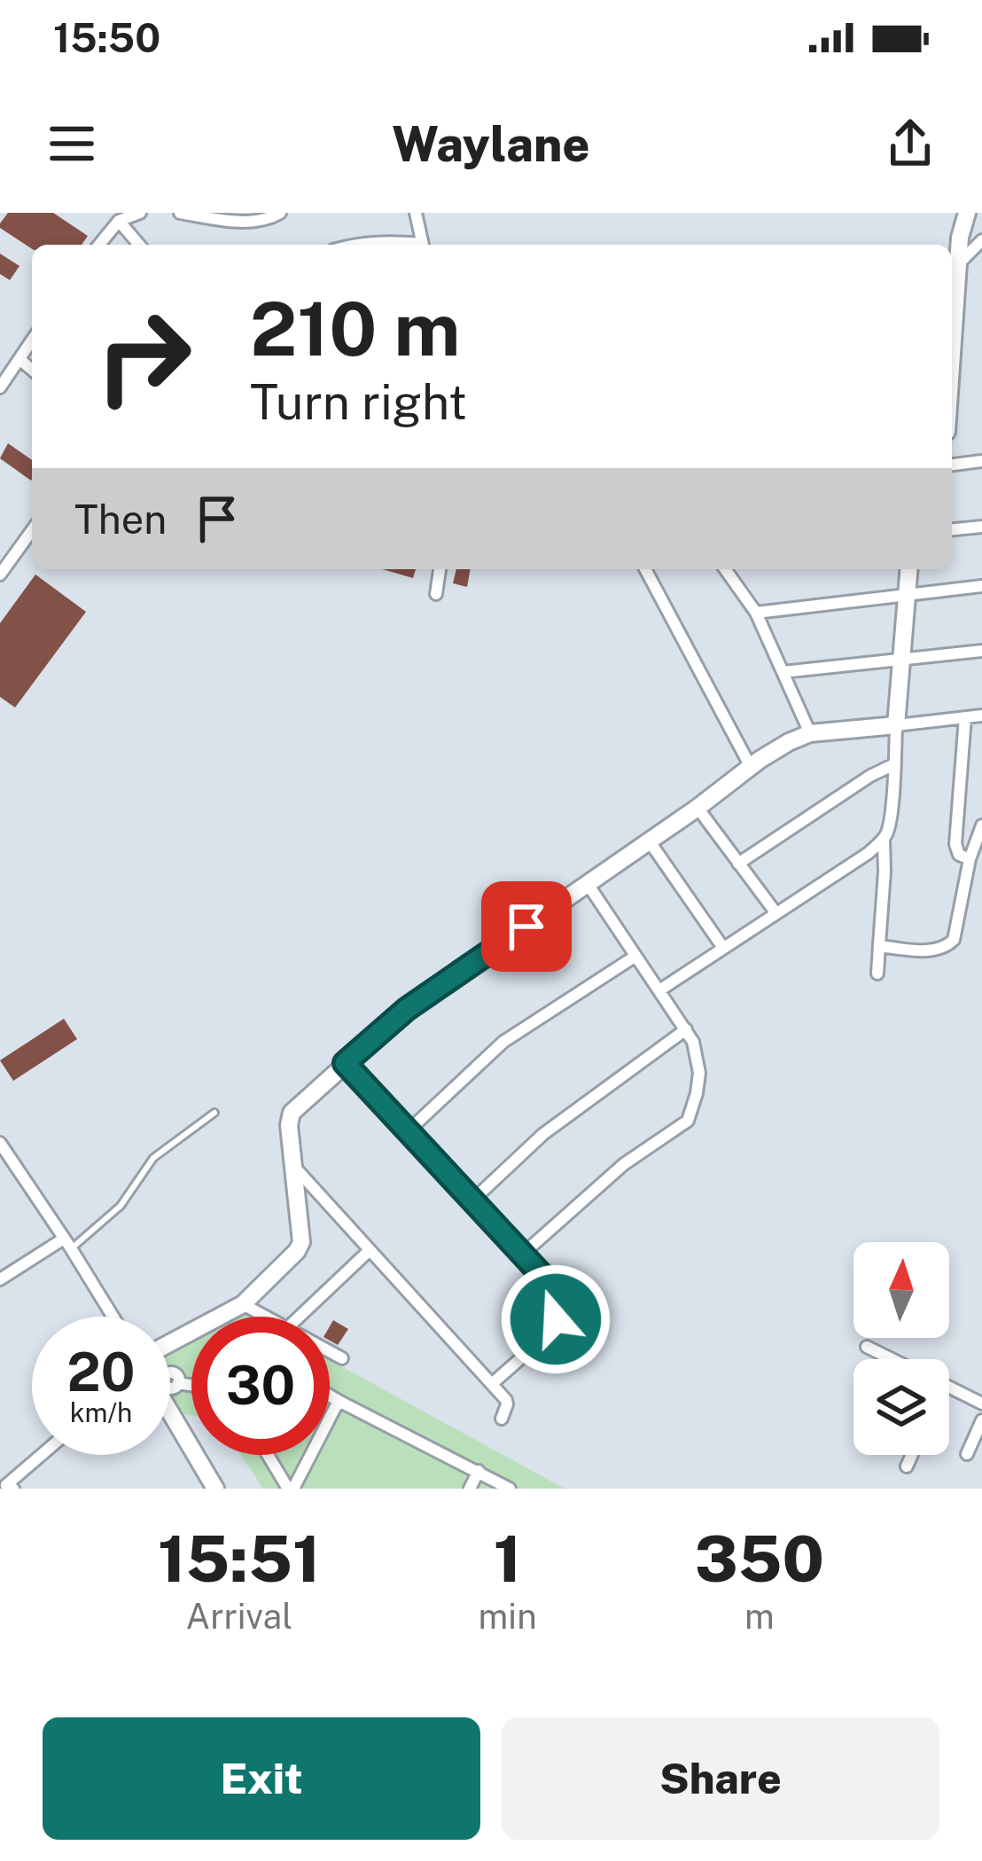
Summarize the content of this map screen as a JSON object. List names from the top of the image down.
{
  "north": "top",
  "page": {
    "status": "15:50",
    "header": "Waylane",
    "turn": ["210 m", "Turn right"],
    "then": "Then",
    "speed": "20 km/h",
    "limit": "30",
    "eta": [
      "15:51",
      "Arrival",
      "1",
      "min",
      "350",
      "m"
    ],
    "buttons": ["Exit", "Share"]
  }
}
